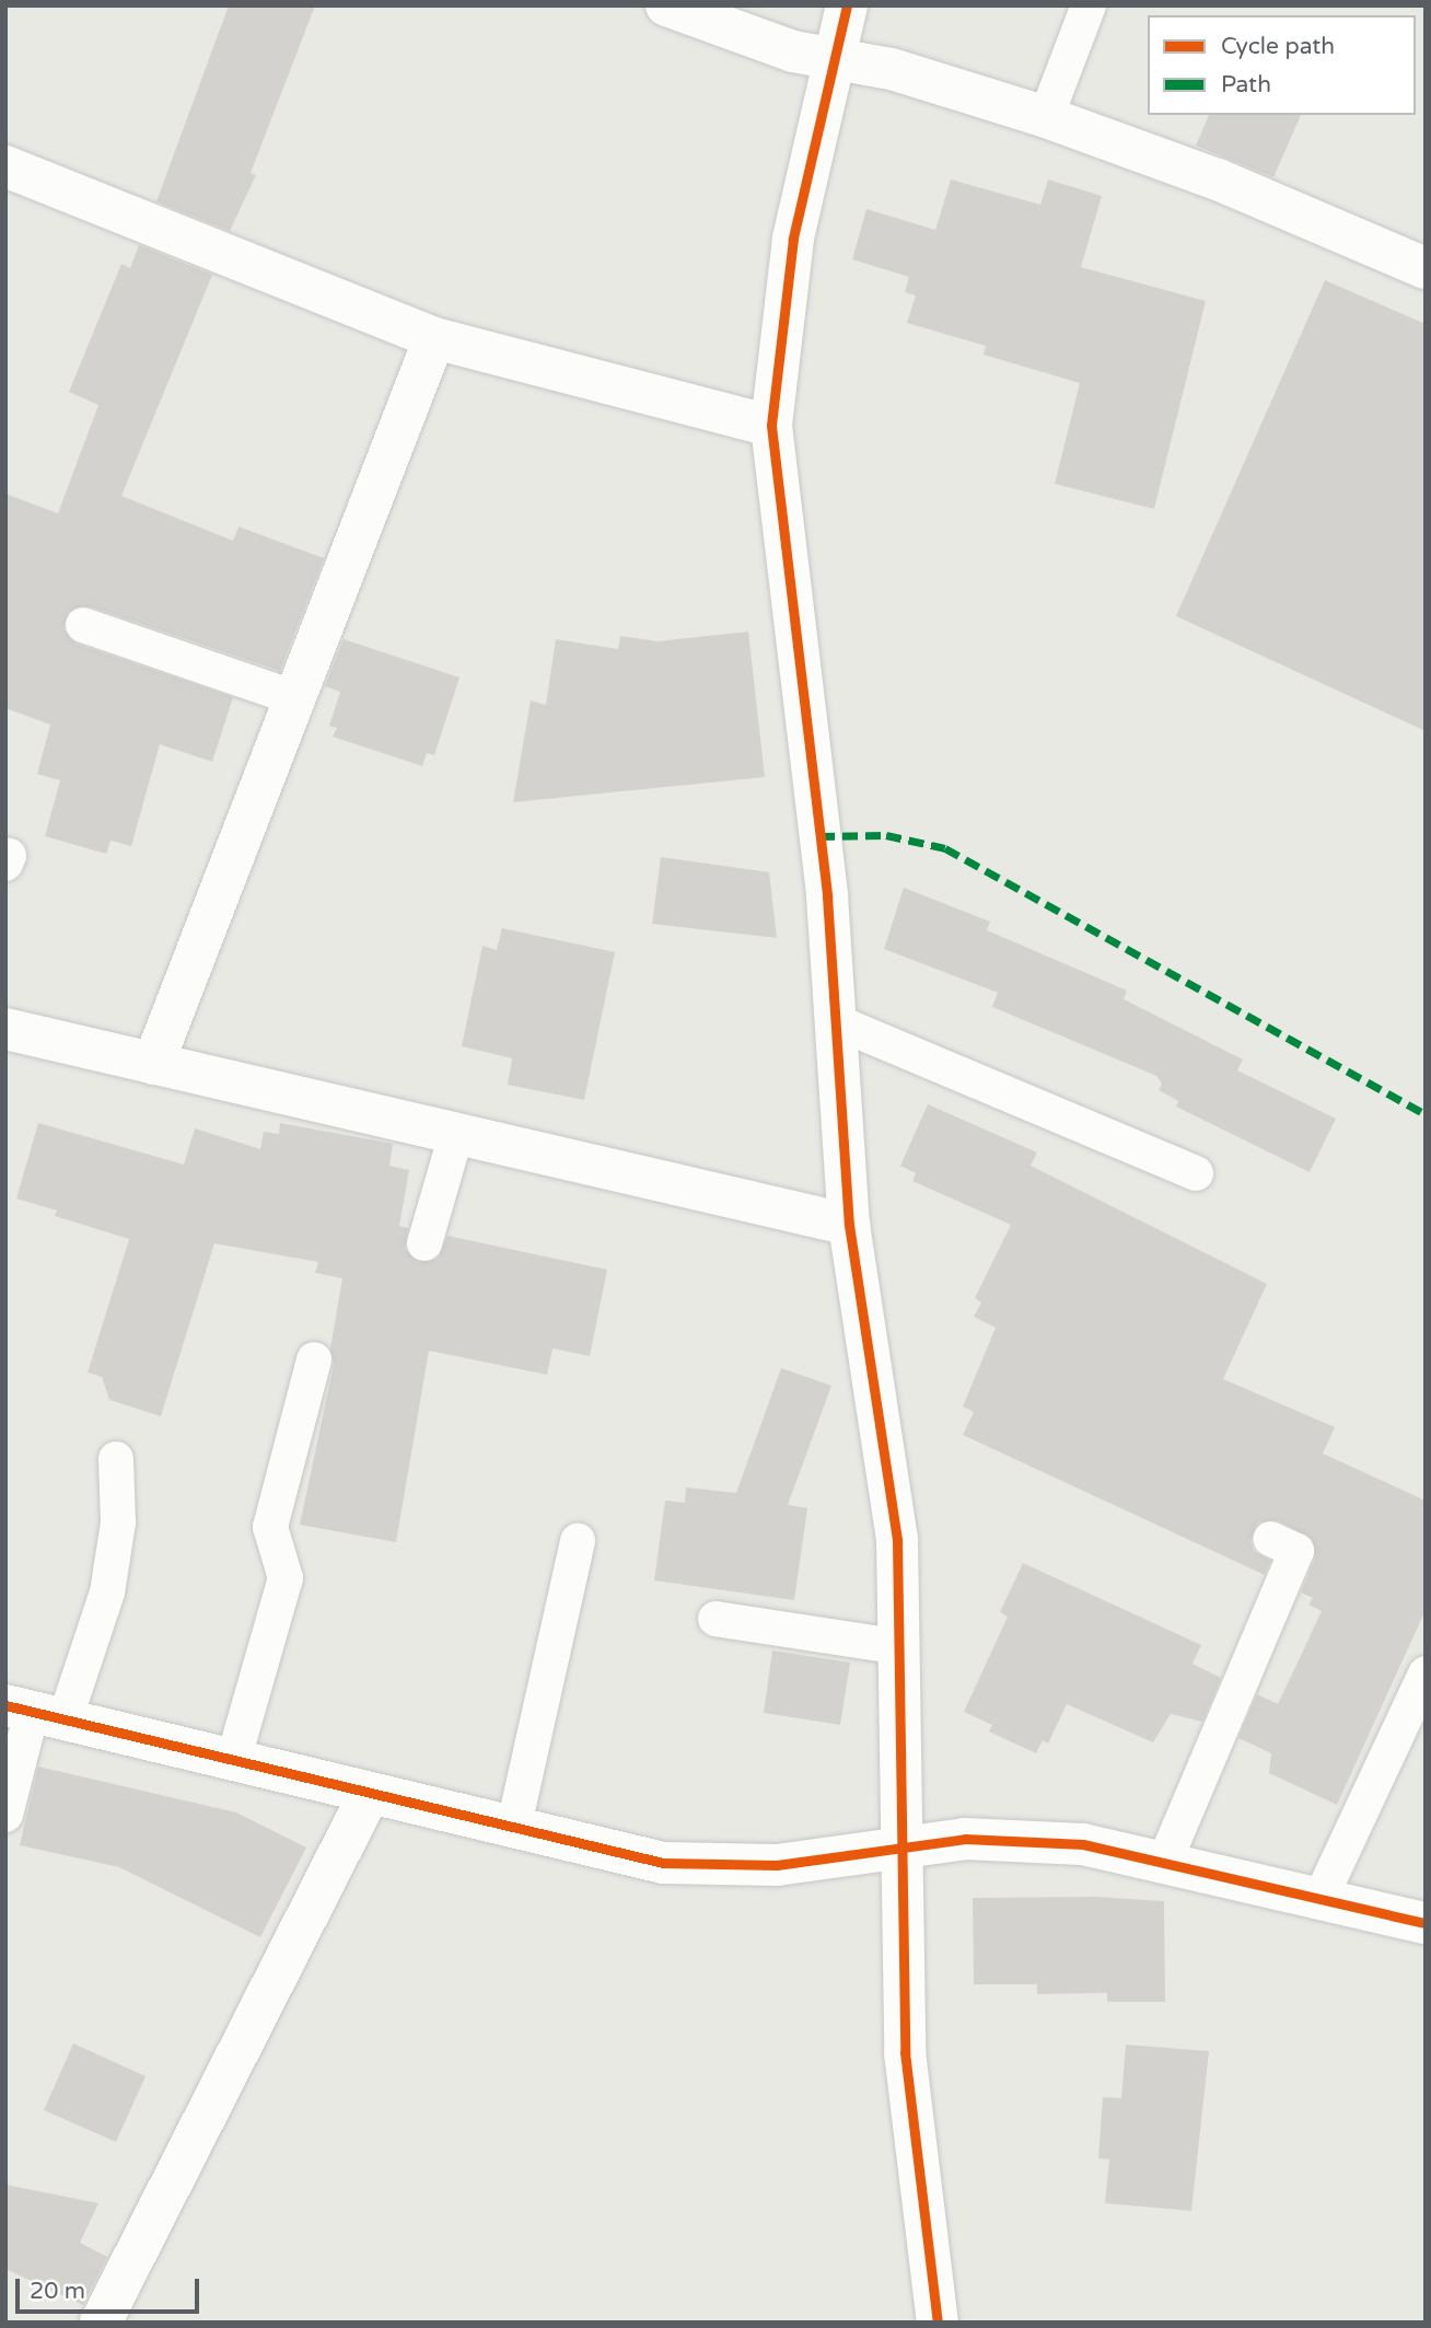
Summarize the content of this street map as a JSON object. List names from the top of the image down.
{
  "legend": ["Cycle path", "Path"],
  "scale_bar": "20 m"
}
